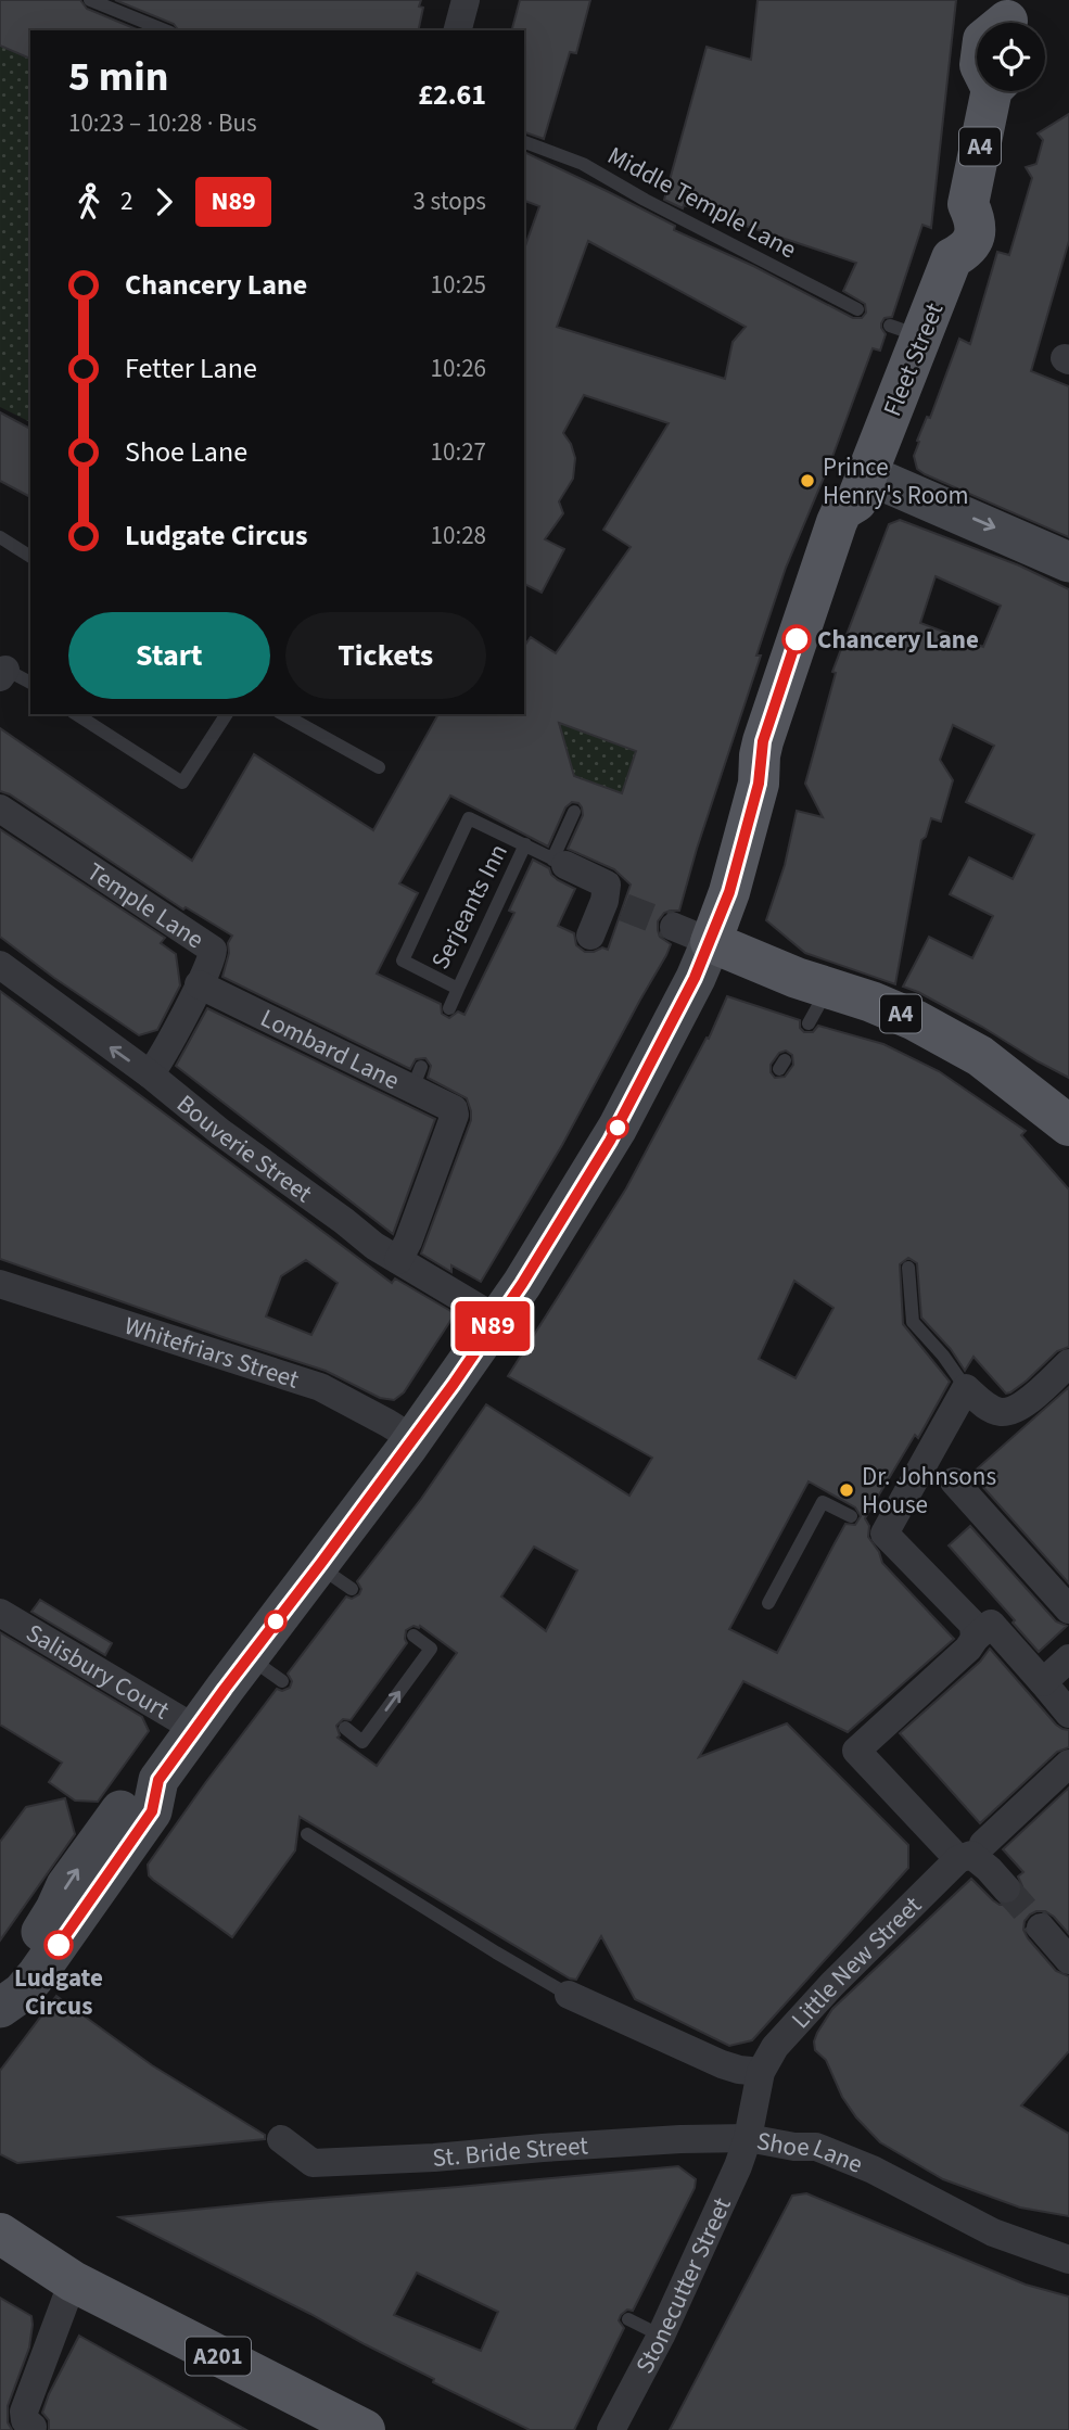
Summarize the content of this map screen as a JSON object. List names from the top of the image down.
{
  "streets": {
    "main road": ["A4", "Fleet Street", "A201"],
    "street": [
      "Temple Lane",
      "Lombard Lane",
      "Bouverie Street",
      "Whitefriars Street",
      "Salisbury Court",
      "Little New Street",
      "St. Bride Street",
      "Shoe Lane",
      "Stonecutter Street"
    ],
    "lane": ["Middle Temple Lane", "Serjeants Inn"]
  },
  "crossings": [
    ["A4", "Fleet Street"],
    ["Fleet Street", "Bouverie Street"],
    ["Fleet Street", "Whitefriars Street"],
    ["Fleet Street", "Salisbury Court"],
    ["Temple Lane", "Lombard Lane"],
    ["Temple Lane", "Bouverie Street"],
    ["Lombard Lane", "Bouverie Street"],
    ["Little New Street", "Shoe Lane"],
    ["St. Bride Street", "Shoe Lane"],
    ["St. Bride Street", "Stonecutter Street"],
    ["Shoe Lane", "Stonecutter Street"]
  ],
  "places": [
    "Prince Henry's Room",
    "Chancery Lane",
    "Dr. Johnsons House",
    "Ludgate Circus"
  ],
  "lines": ["bus line N89"],
  "page": {
    "on_map": "N89",
    "heading": ["5 min", "10:23 – 10:28 · Bus", "£2.61"],
    "legs": ["2", "N89", "3 stops"],
    "list": [
      {
        "name": "Chancery Lane",
        "value": "10:25"
      },
      {
        "name": "Fetter Lane",
        "value": "10:26"
      },
      {
        "name": "Shoe Lane",
        "value": "10:27"
      },
      {
        "name": "Ludgate Circus",
        "value": "10:28"
      }
    ],
    "buttons": ["Start", "Tickets"]
  }
}
